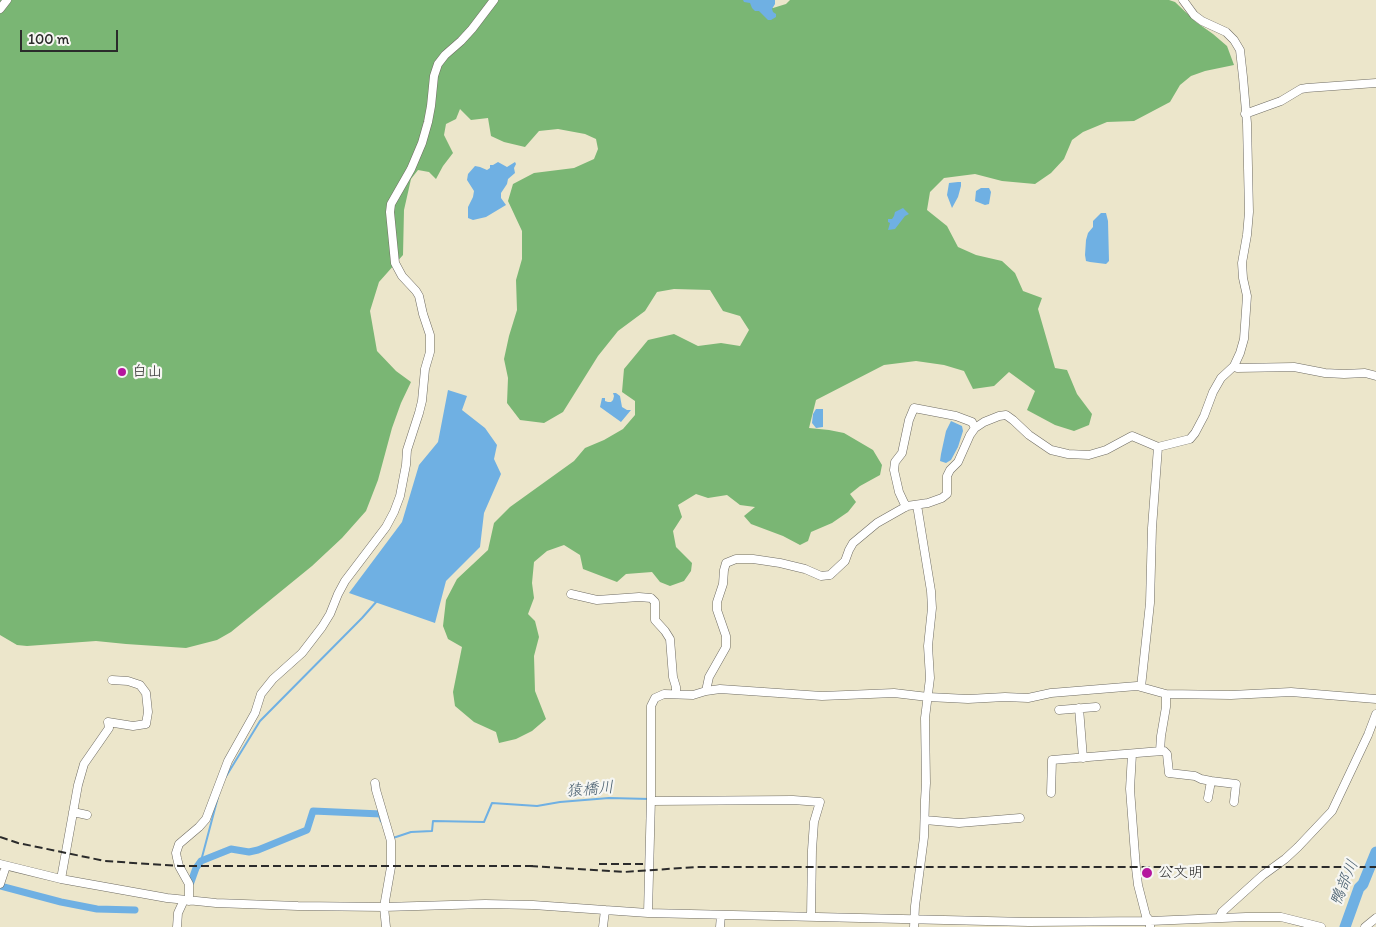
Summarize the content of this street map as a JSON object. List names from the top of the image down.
{
  "water": ["猿橋川", "鴨部川"],
  "places": ["白山", "公文明"],
  "scale_bar": "100 m"
}
